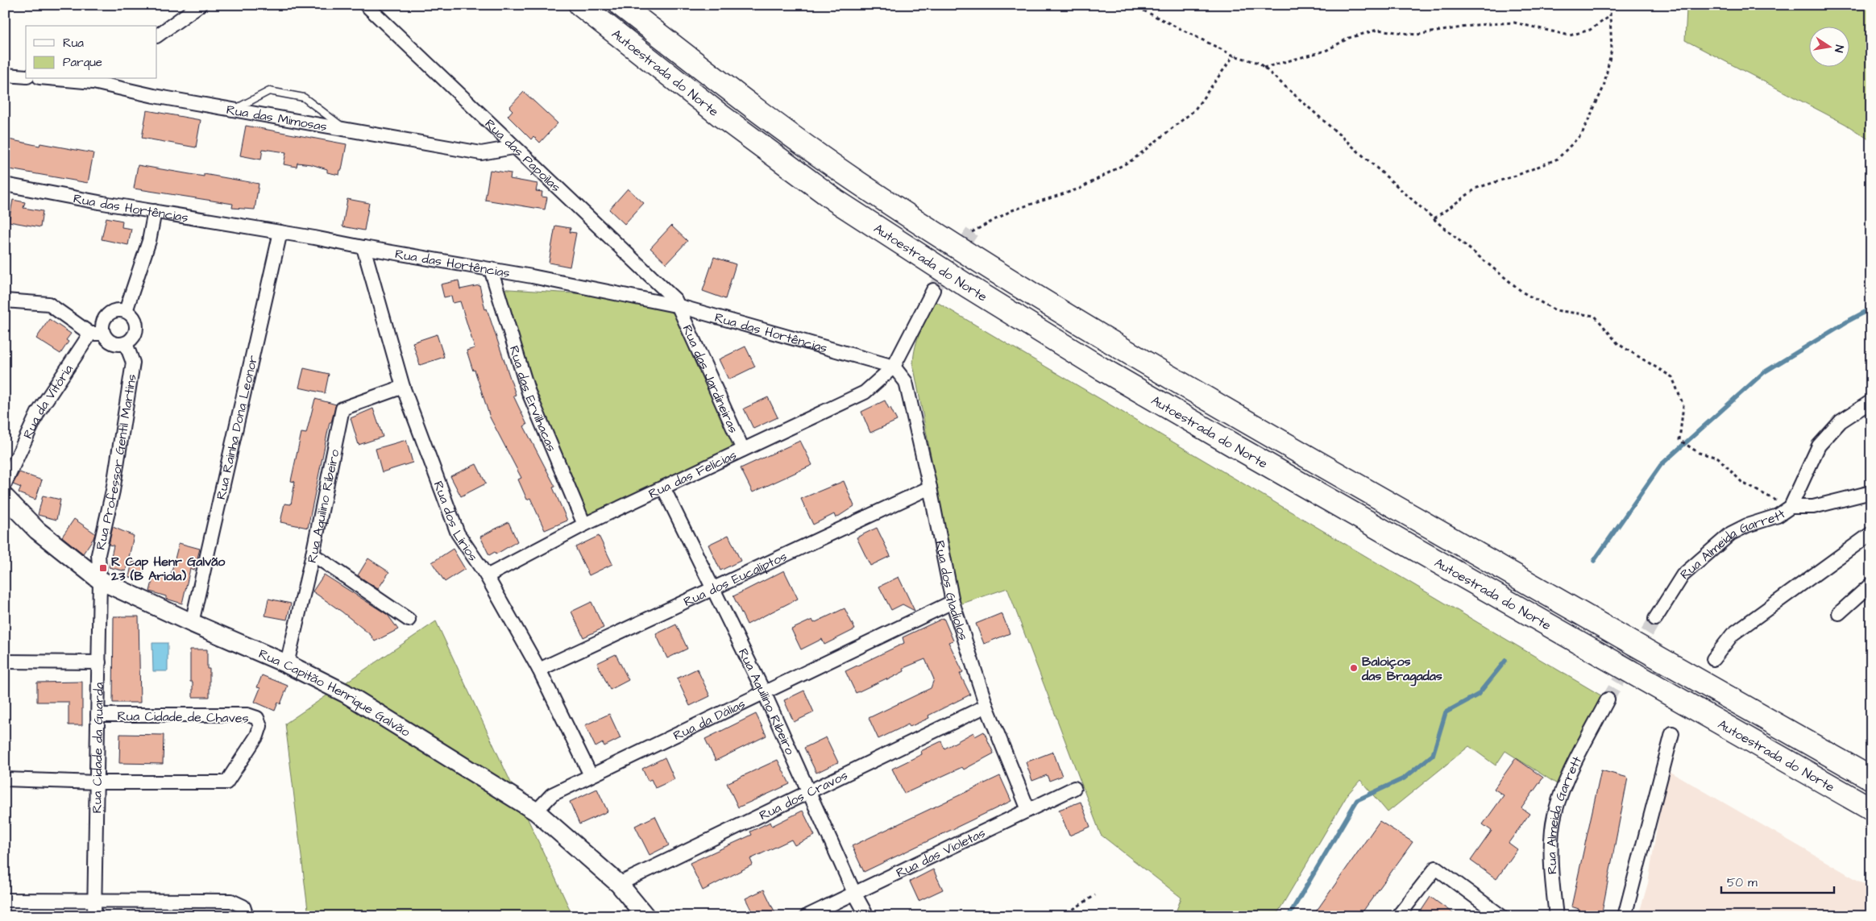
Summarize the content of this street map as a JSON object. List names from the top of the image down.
{
  "streets": {
    "highway": ["Autoestrada do Norte"],
    "street": [
      "Rua das Mimosas",
      "Rua das Papoilas",
      "Rua das Hortências",
      "Rua das Jardineiras",
      "Rua das Ervilhacas",
      "Rua da Vitória",
      "Rua Rainha Dona Leonor",
      "Rua Professor Gentil Martins",
      "Rua das Felícias",
      "Rua Aquilino Ribeiro",
      "Rua dos Lírios",
      "Rua Almeida Garrett",
      "Rua dos Eucaliptos",
      "Rua dos Gladíolos",
      "Rua Capitão Henrique Galvão",
      "Rua Cidade de Chaves",
      "Rua da Dálias",
      "Rua Cidade da Guarda",
      "Rua dos Cravos",
      "Rua das Violetas"
    ]
  },
  "crossings": [
    ["Rua das Mimosas", "Rua das Papoilas"],
    ["Rua das Papoilas", "Rua das Hortências"],
    ["Rua das Papoilas", "Rua das Jardineiras"],
    ["Rua das Hortências", "Rua das Jardineiras"],
    ["Rua das Hortências", "Rua das Ervilhacas"],
    ["Rua das Hortências", "Rua Rainha Dona Leonor"],
    ["Rua das Hortências", "Rua das Felícias"],
    ["Rua das Hortências", "Rua dos Lírios"],
    ["Rua das Hortências", "Rua dos Gladíolos"],
    ["Rua das Jardineiras", "Rua das Felícias"],
    ["Rua das Ervilhacas", "Rua das Felícias"],
    ["Rua Rainha Dona Leonor", "Rua Capitão Henrique Galvão"],
    ["Rua Professor Gentil Martins", "Rua Capitão Henrique Galvão"],
    ["Rua Professor Gentil Martins", "Rua Cidade da Guarda"],
    ["Rua das Felícias", "Rua Aquilino Ribeiro"],
    ["Rua das Felícias", "Rua dos Lírios"],
    ["Rua das Felícias", "Rua dos Gladíolos"],
    ["Rua Aquilino Ribeiro", "Rua dos Lírios"],
    ["Rua Aquilino Ribeiro", "Rua dos Eucaliptos"],
    ["Rua Aquilino Ribeiro", "Rua Capitão Henrique Galvão"],
    ["Rua Aquilino Ribeiro", "Rua da Dálias"],
    ["Rua Aquilino Ribeiro", "Rua dos Cravos"],
    ["Rua Aquilino Ribeiro", "Rua das Violetas"],
    ["Rua dos Lírios", "Rua dos Eucaliptos"],
    ["Rua dos Lírios", "Rua da Dálias"],
    ["Rua dos Eucaliptos", "Rua dos Gladíolos"],
    ["Rua dos Gladíolos", "Rua da Dálias"],
    ["Rua dos Gladíolos", "Rua dos Cravos"],
    ["Rua dos Gladíolos", "Rua das Violetas"],
    ["Rua Capitão Henrique Galvão", "Rua da Dálias"],
    ["Rua Capitão Henrique Galvão", "Rua Cidade da Guarda"],
    ["Rua Capitão Henrique Galvão", "Rua dos Cravos"],
    ["Rua Cidade de Chaves", "Rua Cidade da Guarda"]
  ],
  "places": {
    "transit": ["R Cap Henr Galvão 23 (B Ariola)"],
    "other": ["Baloiços das Bragadas"]
  },
  "legend": ["Rua", "Parque"],
  "scale_bar": "50 m",
  "north": "right"
}
